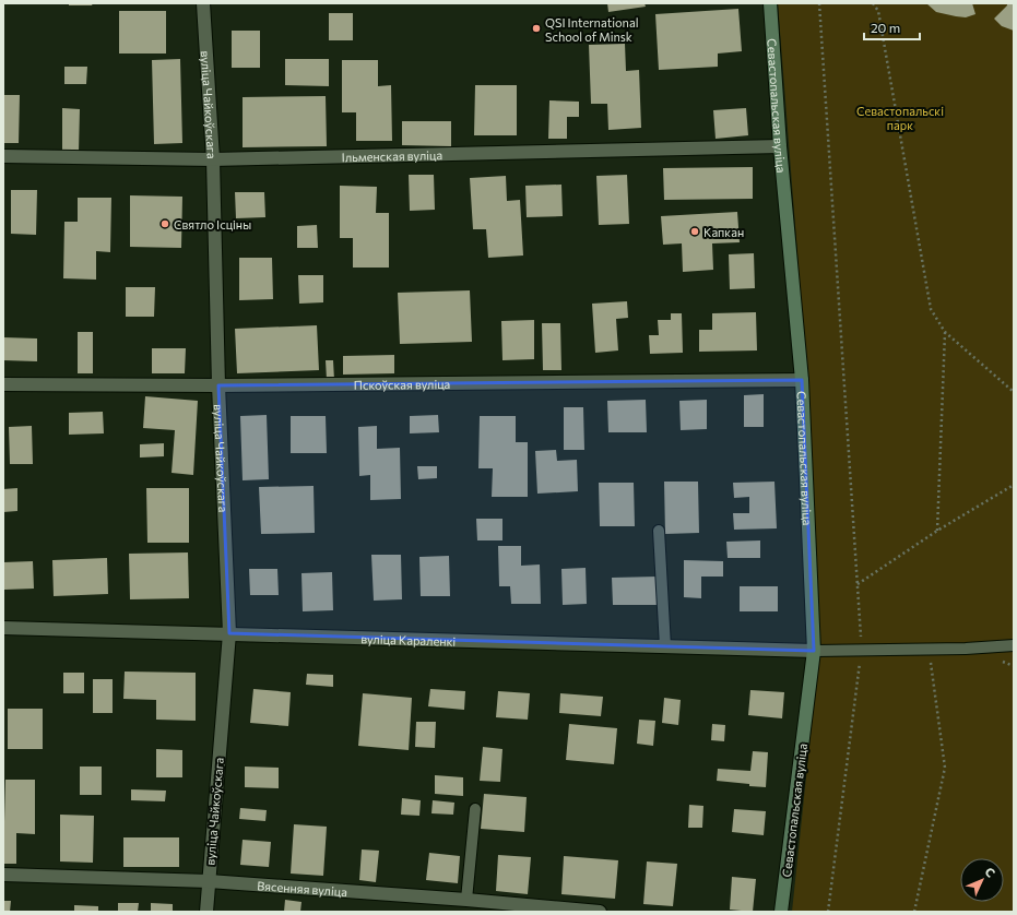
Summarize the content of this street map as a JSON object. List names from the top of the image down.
{
  "streets": {
    "street": [
      "вуліца Чайкоўскага",
      "Севастопальская вуліца",
      "Ільменская вуліца",
      "Пскоўская вуліца",
      "вуліца Караленкі",
      "Вясенняя вуліца"
    ]
  },
  "crossings": [
    ["вуліца Чайкоўскага", "Ільменская вуліца"],
    ["вуліца Чайкоўскага", "Пскоўская вуліца"],
    ["вуліца Чайкоўскага", "вуліца Караленкі"],
    ["вуліца Чайкоўскага", "Вясенняя вуліца"],
    ["Севастопальская вуліца", "Ільменская вуліца"],
    ["Севастопальская вуліца", "Пскоўская вуліца"],
    ["Севастопальская вуліца", "вуліца Караленкі"]
  ],
  "parks": ["Севастопальскі парк"],
  "places": ["QSI International School of Minsk", "Святло Ісціны", "Капкан"],
  "scale_bar": "20 m",
  "north": "top right"
}
